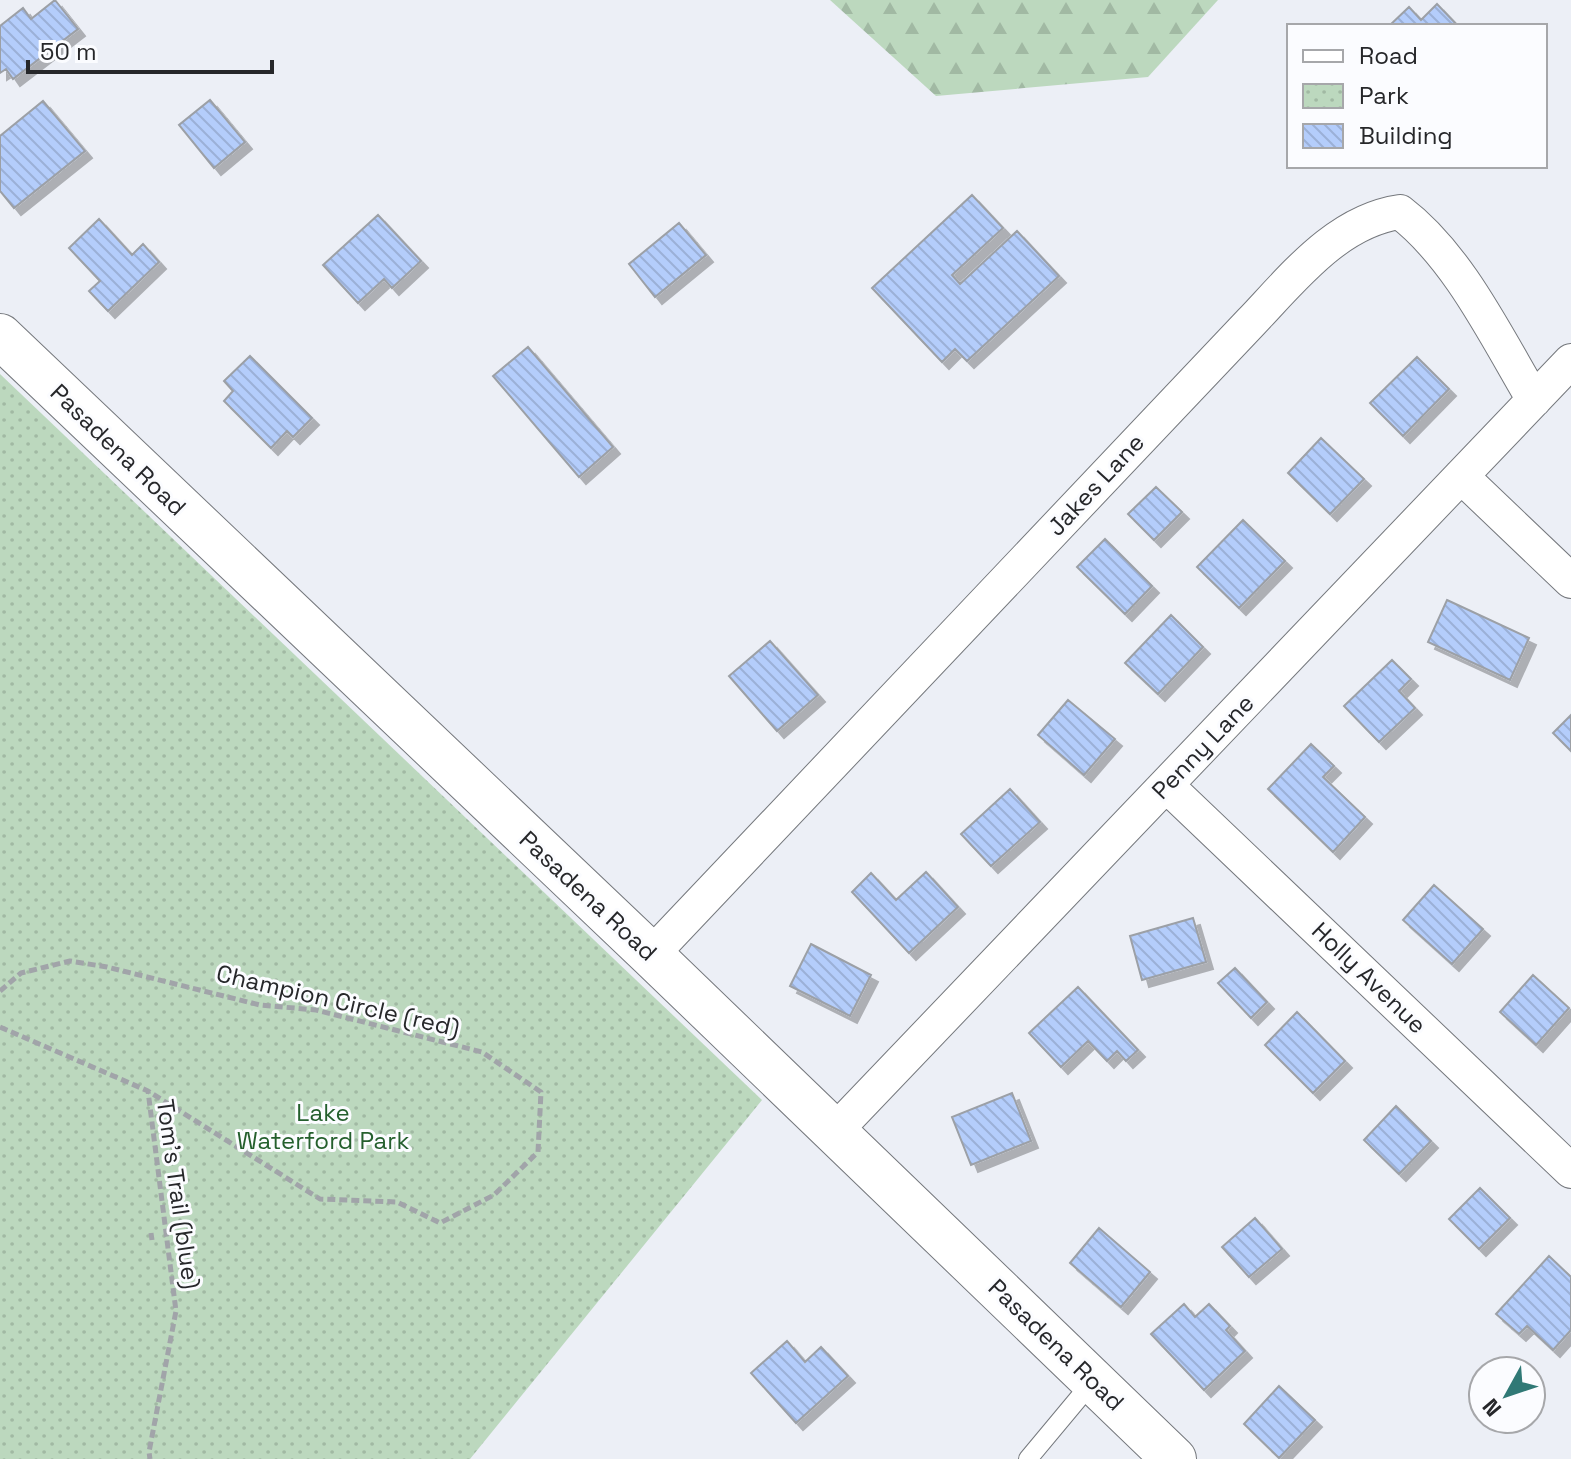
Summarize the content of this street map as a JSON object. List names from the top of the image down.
{
  "streets": {
    "main road": ["Pasadena Road"],
    "street": ["Jakes Lane", "Penny Lane", "Holly Avenue"],
    "path": ["Champion Circle (red)", "Tom's Trail (blue)"]
  },
  "crossings": [
    ["Pasadena Road", "Jakes Lane"],
    ["Pasadena Road", "Penny Lane"],
    ["Jakes Lane", "Penny Lane"],
    ["Penny Lane", "Holly Avenue"],
    ["Champion Circle (red)", "Tom's Trail (blue)"]
  ],
  "parks": ["Lake Waterford Park"],
  "legend": ["Road", "Park", "Building"],
  "scale_bar": "50 m",
  "north": "bottom left"
}
